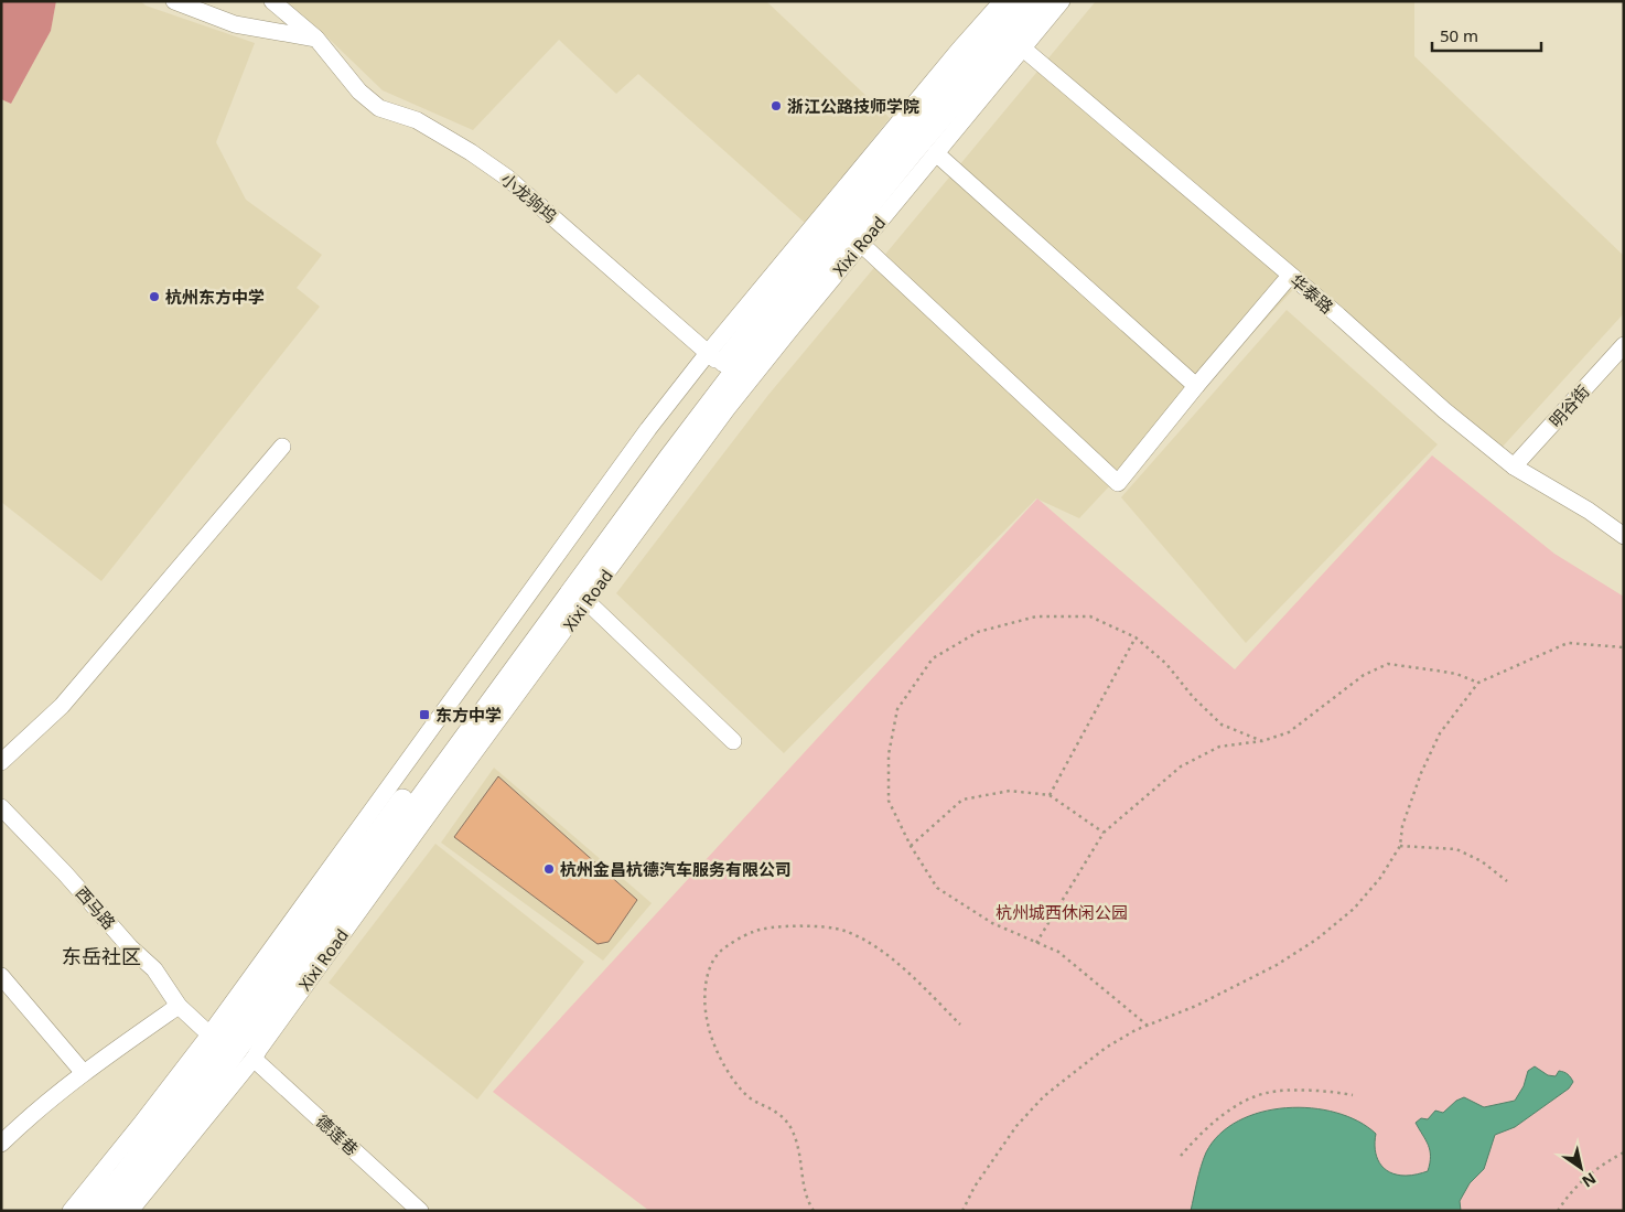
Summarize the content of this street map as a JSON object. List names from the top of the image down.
{
  "streets": {
    "main road": ["Xixi Road"],
    "street": [
      "小龙驹坞",
      "华泰路",
      "明谷街",
      "西马路",
      "德莲巷"
    ]
  },
  "crossings": [
    ["小龙驹坞", "Xixi Road"],
    ["Xixi Road", "华泰路"],
    ["Xixi Road", "西马路"],
    ["Xixi Road", "德莲巷"],
    ["华泰路", "明谷街"]
  ],
  "districts": ["东岳社区"],
  "parks": ["杭州城西休闲公园"],
  "places": {
    "other": ["浙江公路技师学院", "杭州东方中学", "杭州金昌杭德汽车服务有限公司"],
    "transit": ["东方中学"]
  },
  "scale_bar": "50 m",
  "north": "bottom right"
}
